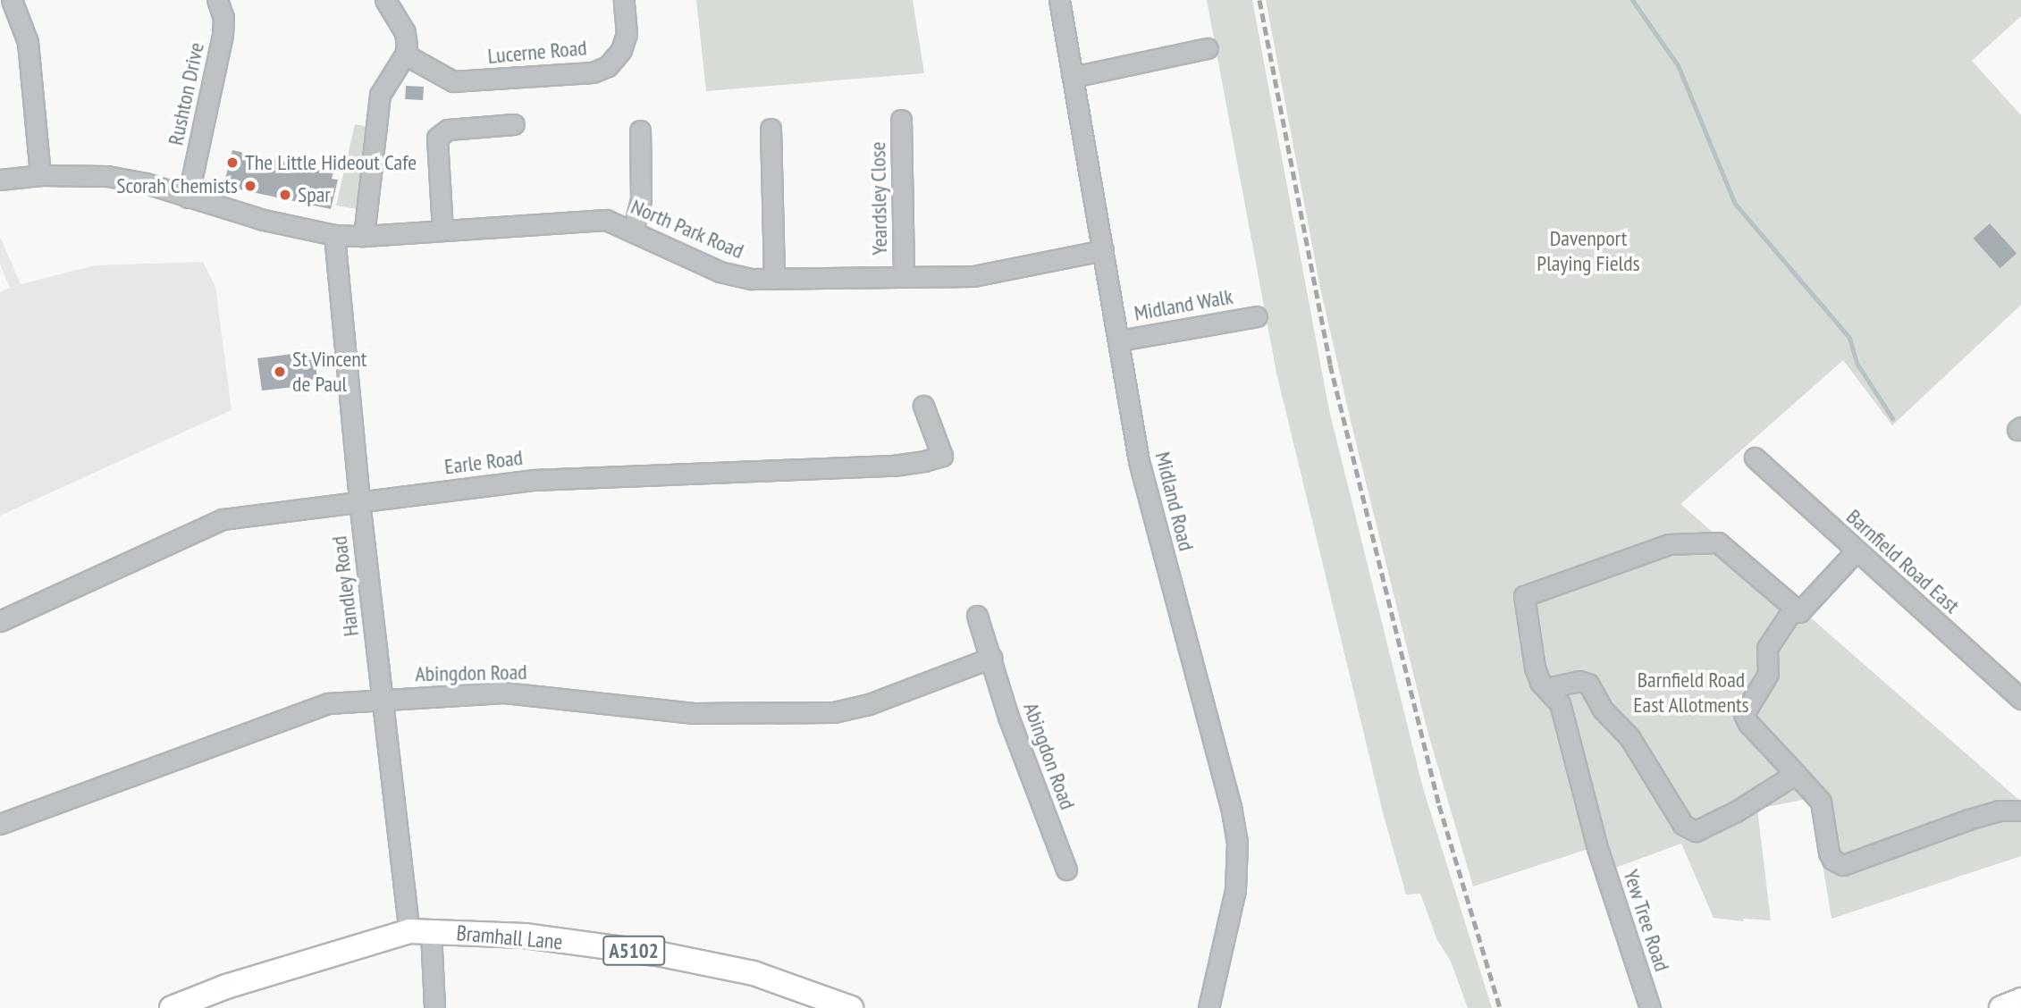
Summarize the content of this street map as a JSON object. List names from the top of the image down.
{
  "streets": {
    "main road": ["Bramhall Lane", "A5102"],
    "street": [
      "Lucerne Road",
      "Rushton Drive",
      "Yeardsley Close",
      "North Park Road",
      "Midland Walk",
      "Earle Road",
      "Midland Road",
      "Barnfield Road East",
      "Handley Road",
      "Abingdon Road",
      "Yew Tree Road"
    ]
  },
  "crossings": [
    ["Rushton Drive", "North Park Road"],
    ["Yeardsley Close", "North Park Road"],
    ["North Park Road", "Midland Road"],
    ["North Park Road", "Handley Road"],
    ["Midland Walk", "Midland Road"],
    ["Earle Road", "Handley Road"],
    ["Handley Road", "Abingdon Road"],
    ["Handley Road", "Bramhall Lane"]
  ],
  "parks": ["Davenport Playing Fields", "Barnfield Road East Allotments"],
  "places": [
    "The Little Hideout Cafe",
    "Scorah Chemists",
    "Spar",
    "St Vincent de Paul"
  ]
}
